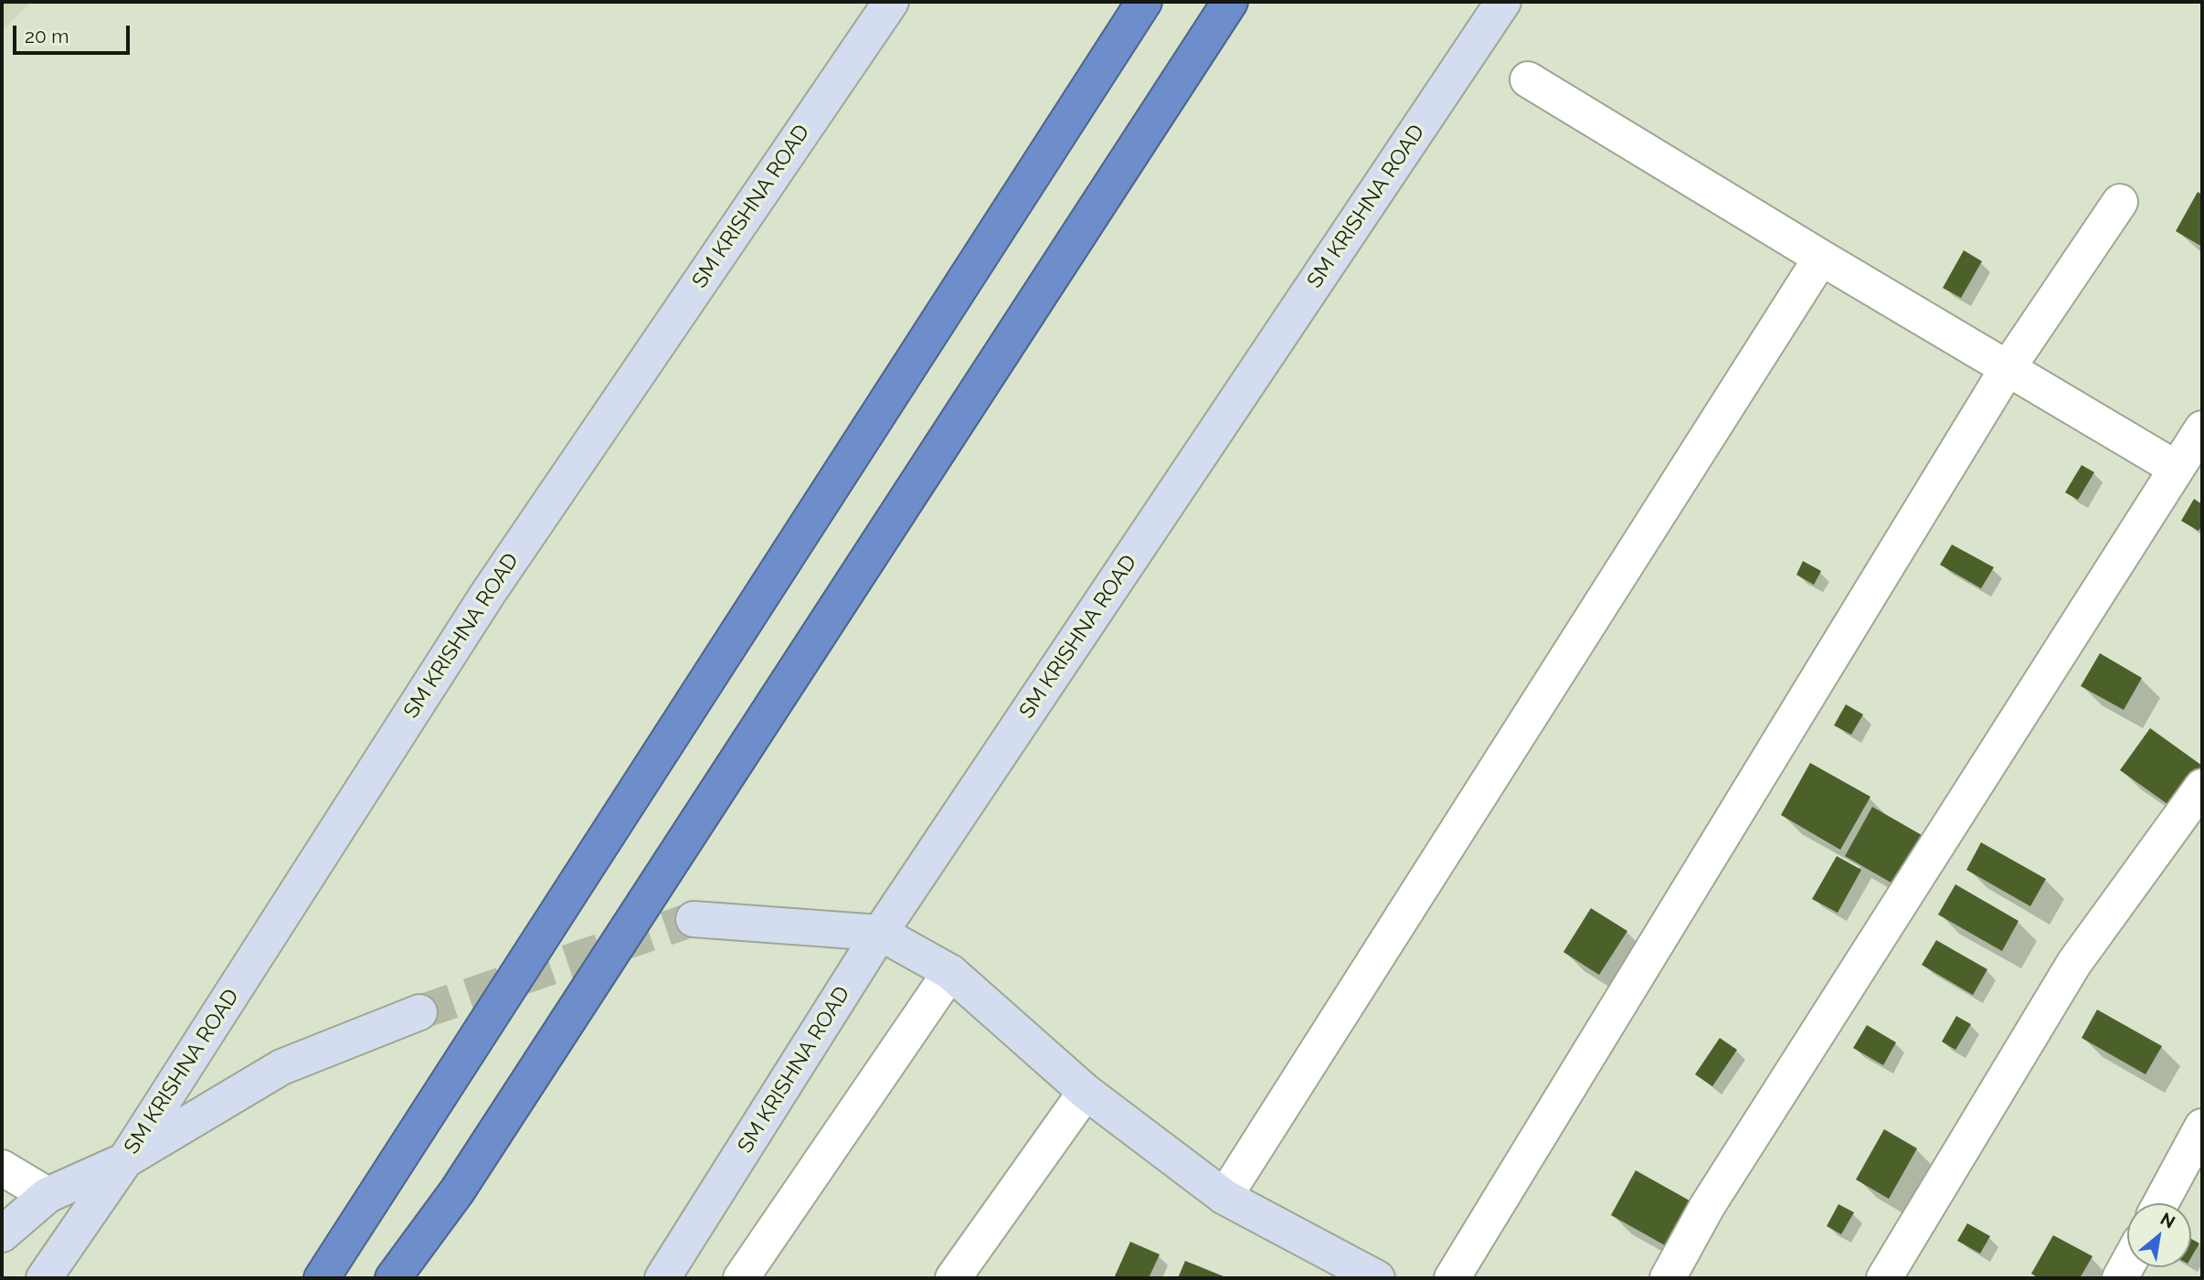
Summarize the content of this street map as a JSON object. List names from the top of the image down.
{
  "streets": {
    "street": ["SM KRISHNA ROAD"]
  },
  "scale_bar": "20 m",
  "north": "top right"
}
